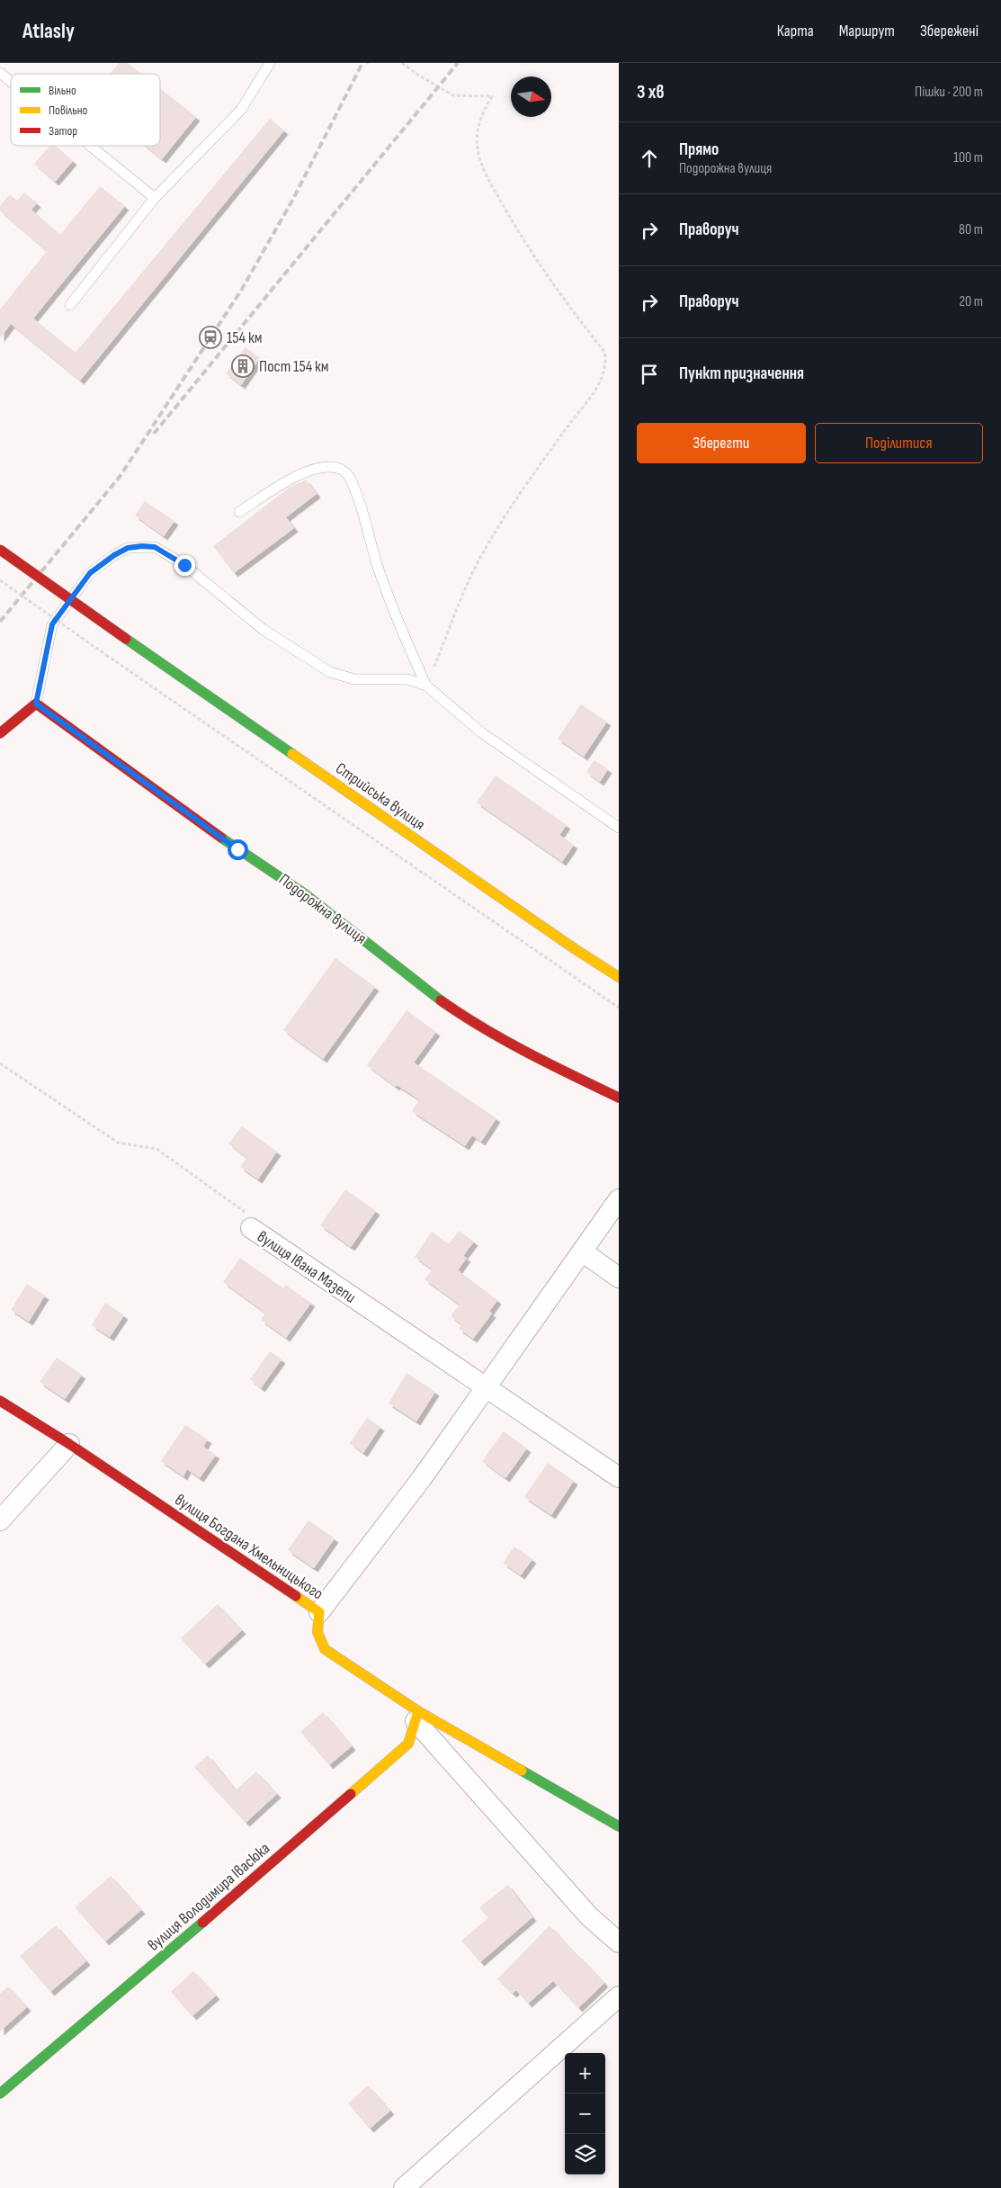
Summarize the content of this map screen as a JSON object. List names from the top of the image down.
{
  "streets": {
    "main road": [
      "Стрийська вулиця",
      "Подорожна вулиця",
      "вулиця Богдана Хмельницького",
      "вулиця Володимира Івасюка"
    ],
    "street": ["вулиця Івана Мазепи"]
  },
  "crossings": [
    ["вулиця Богдана Хмельницького", "вулиця Володимира Івасюка"]
  ],
  "places": {
    "station": ["154 км"],
    "building": ["Пост 154 км"]
  },
  "legend": ["Вільно", "Повільно", "Затор"],
  "north": "right",
  "page": {
    "header": "Atlasly",
    "nav": ["Карта", "Маршрут", "Збережені"],
    "heading": ["3 хв", "Пішки · 200 m"],
    "list": [
      ["Прямо", "Подорожна вулиця", "100 m"],
      ["Праворуч", "80 m"],
      ["Праворуч", "20 m"],
      "Пункт призначення"
    ],
    "buttons": ["Зберегти", "Поділитися"],
    "map_buttons": ["+", "−"]
  }
}
